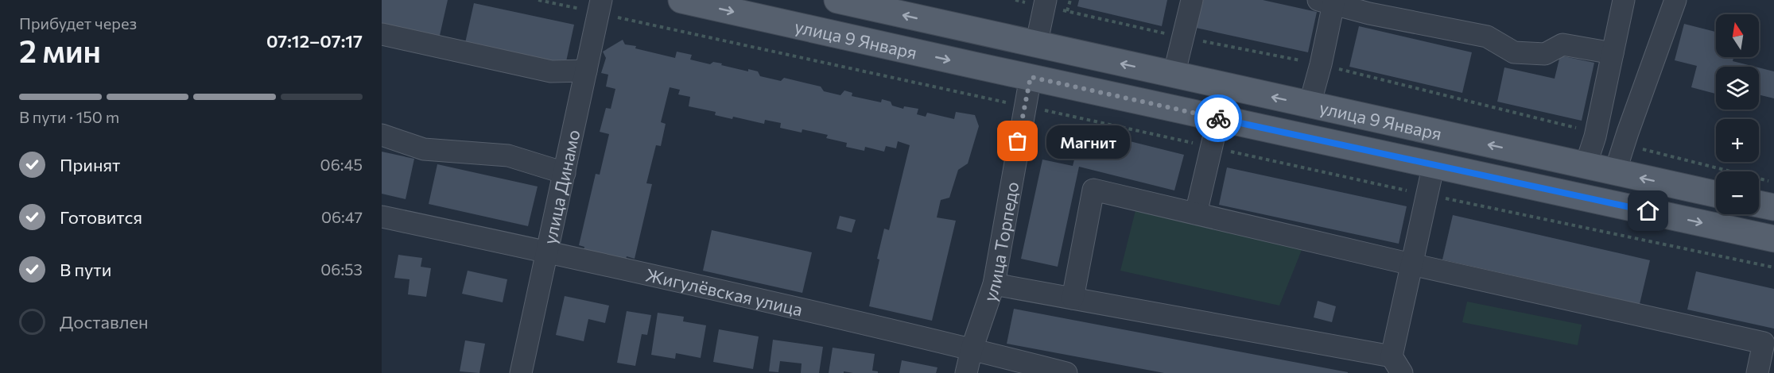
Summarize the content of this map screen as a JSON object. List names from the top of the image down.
{
  "streets": {
    "main road": ["улица 9 Января"],
    "street": ["улица Динамо", "улица Торпедо", "Жигулёвская улица"]
  },
  "crossings": [
    ["улица 9 Января", "улица Торпедо"],
    ["улица Динамо", "Жигулёвская улица"],
    ["улица Торпедо", "Жигулёвская улица"]
  ],
  "places": ["Магнит"],
  "north": "top",
  "page": {
    "heading": ["2 мин", "Прибудет через", "07:12–07:17"],
    "map_buttons": ["+", "−"],
    "bar": "В пути · 150 m",
    "bubble": "Магнит",
    "list": [
      ["Принят", "06:45"],
      ["Готовится", "06:47"],
      ["В пути", "06:53"],
      "Доставлен"
    ]
  }
}
